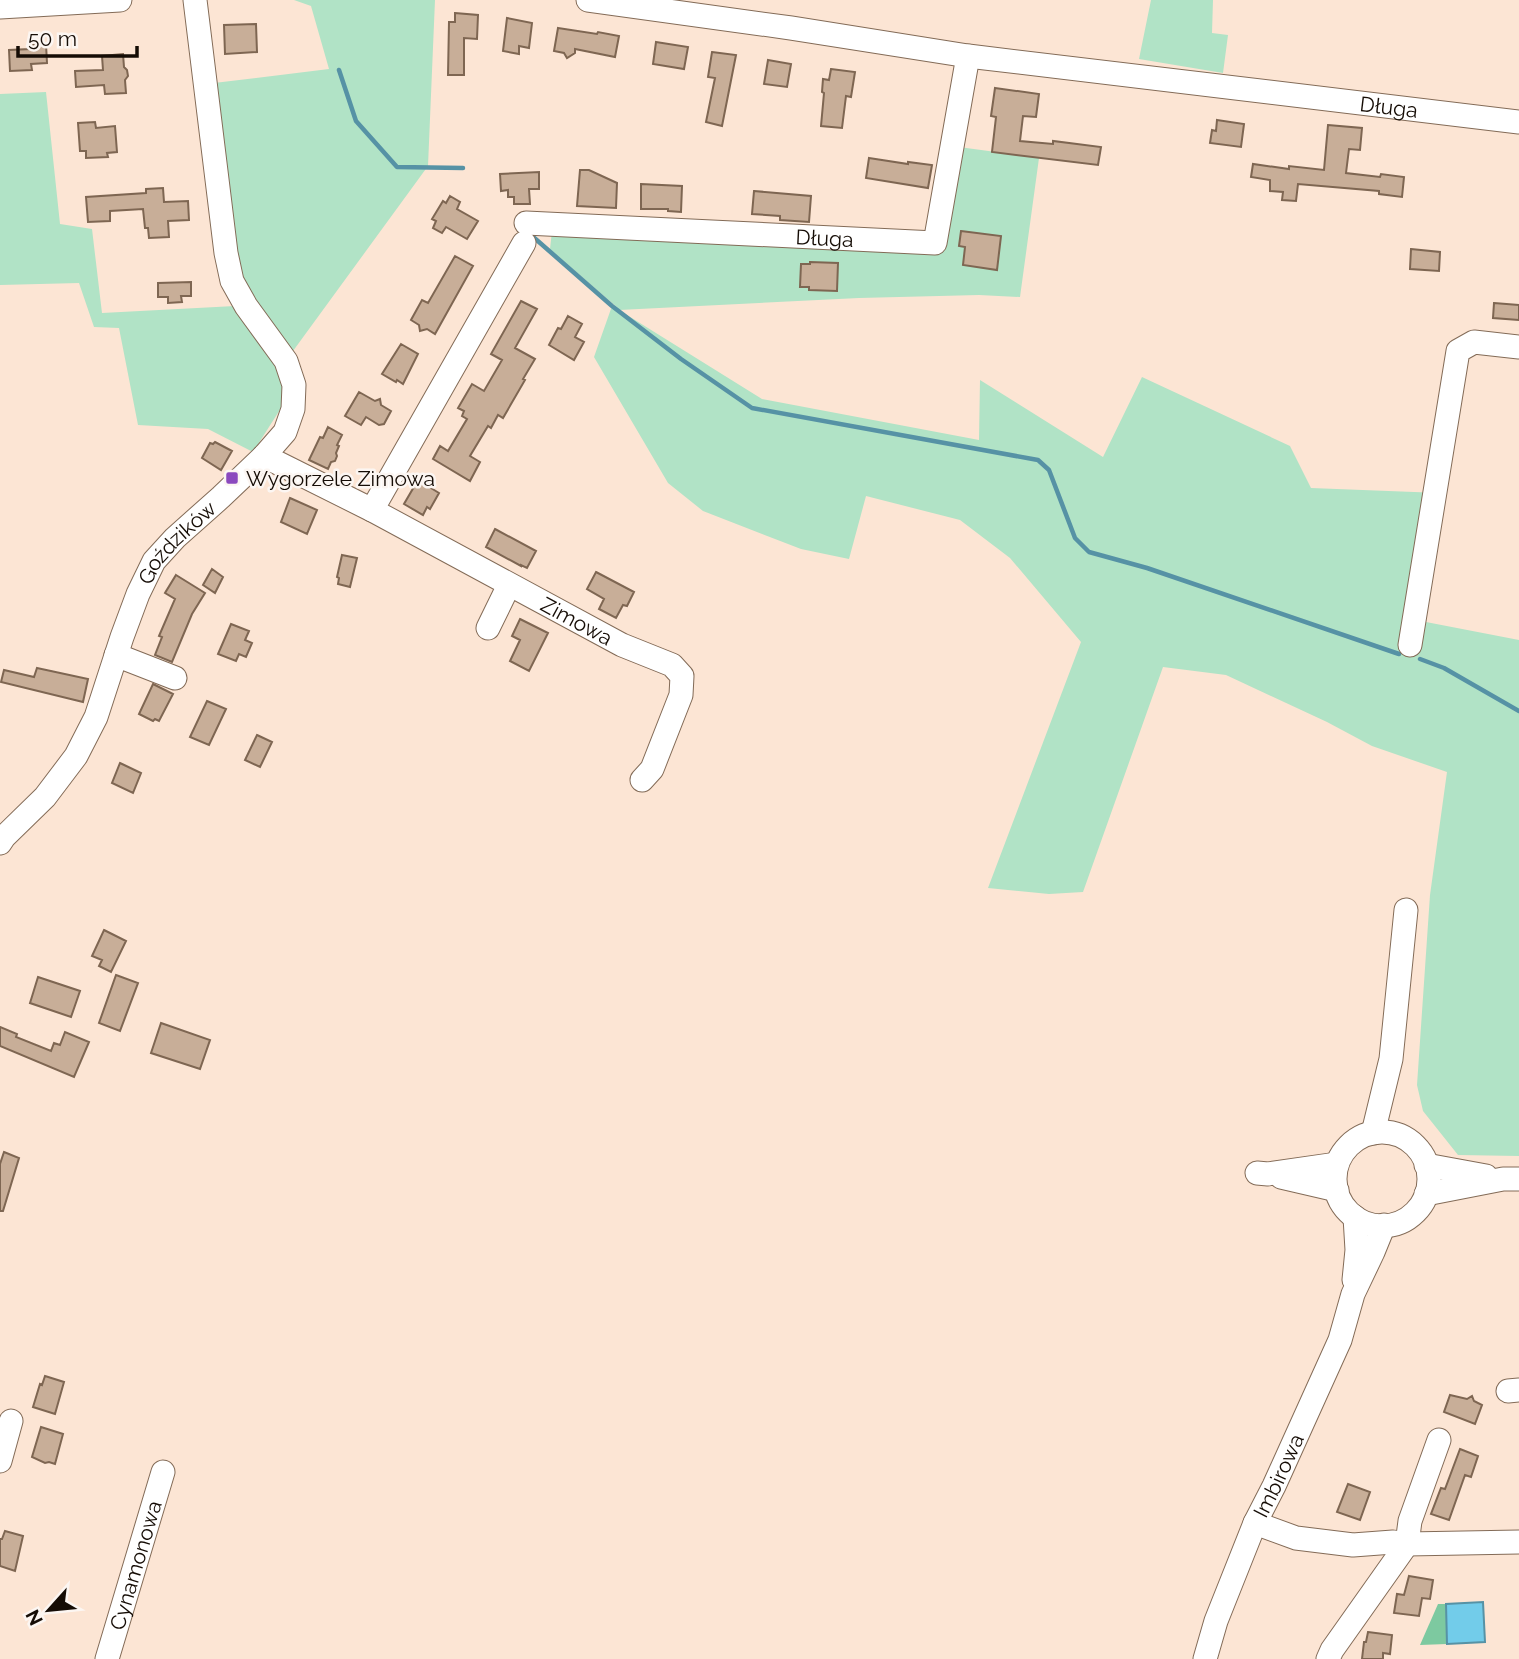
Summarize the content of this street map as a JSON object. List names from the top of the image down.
{
  "streets": {
    "street": [
      "Długa",
      "Goździków",
      "Zimowa",
      "Imbirowa",
      "Cynamonowa"
    ]
  },
  "crossings": [
    ["Długa", "Zimowa"],
    ["Goździków", "Zimowa"]
  ],
  "places": {
    "transit": ["Wygorzele Zimowa"]
  },
  "scale_bar": "50 m",
  "north": "bottom left"
}
